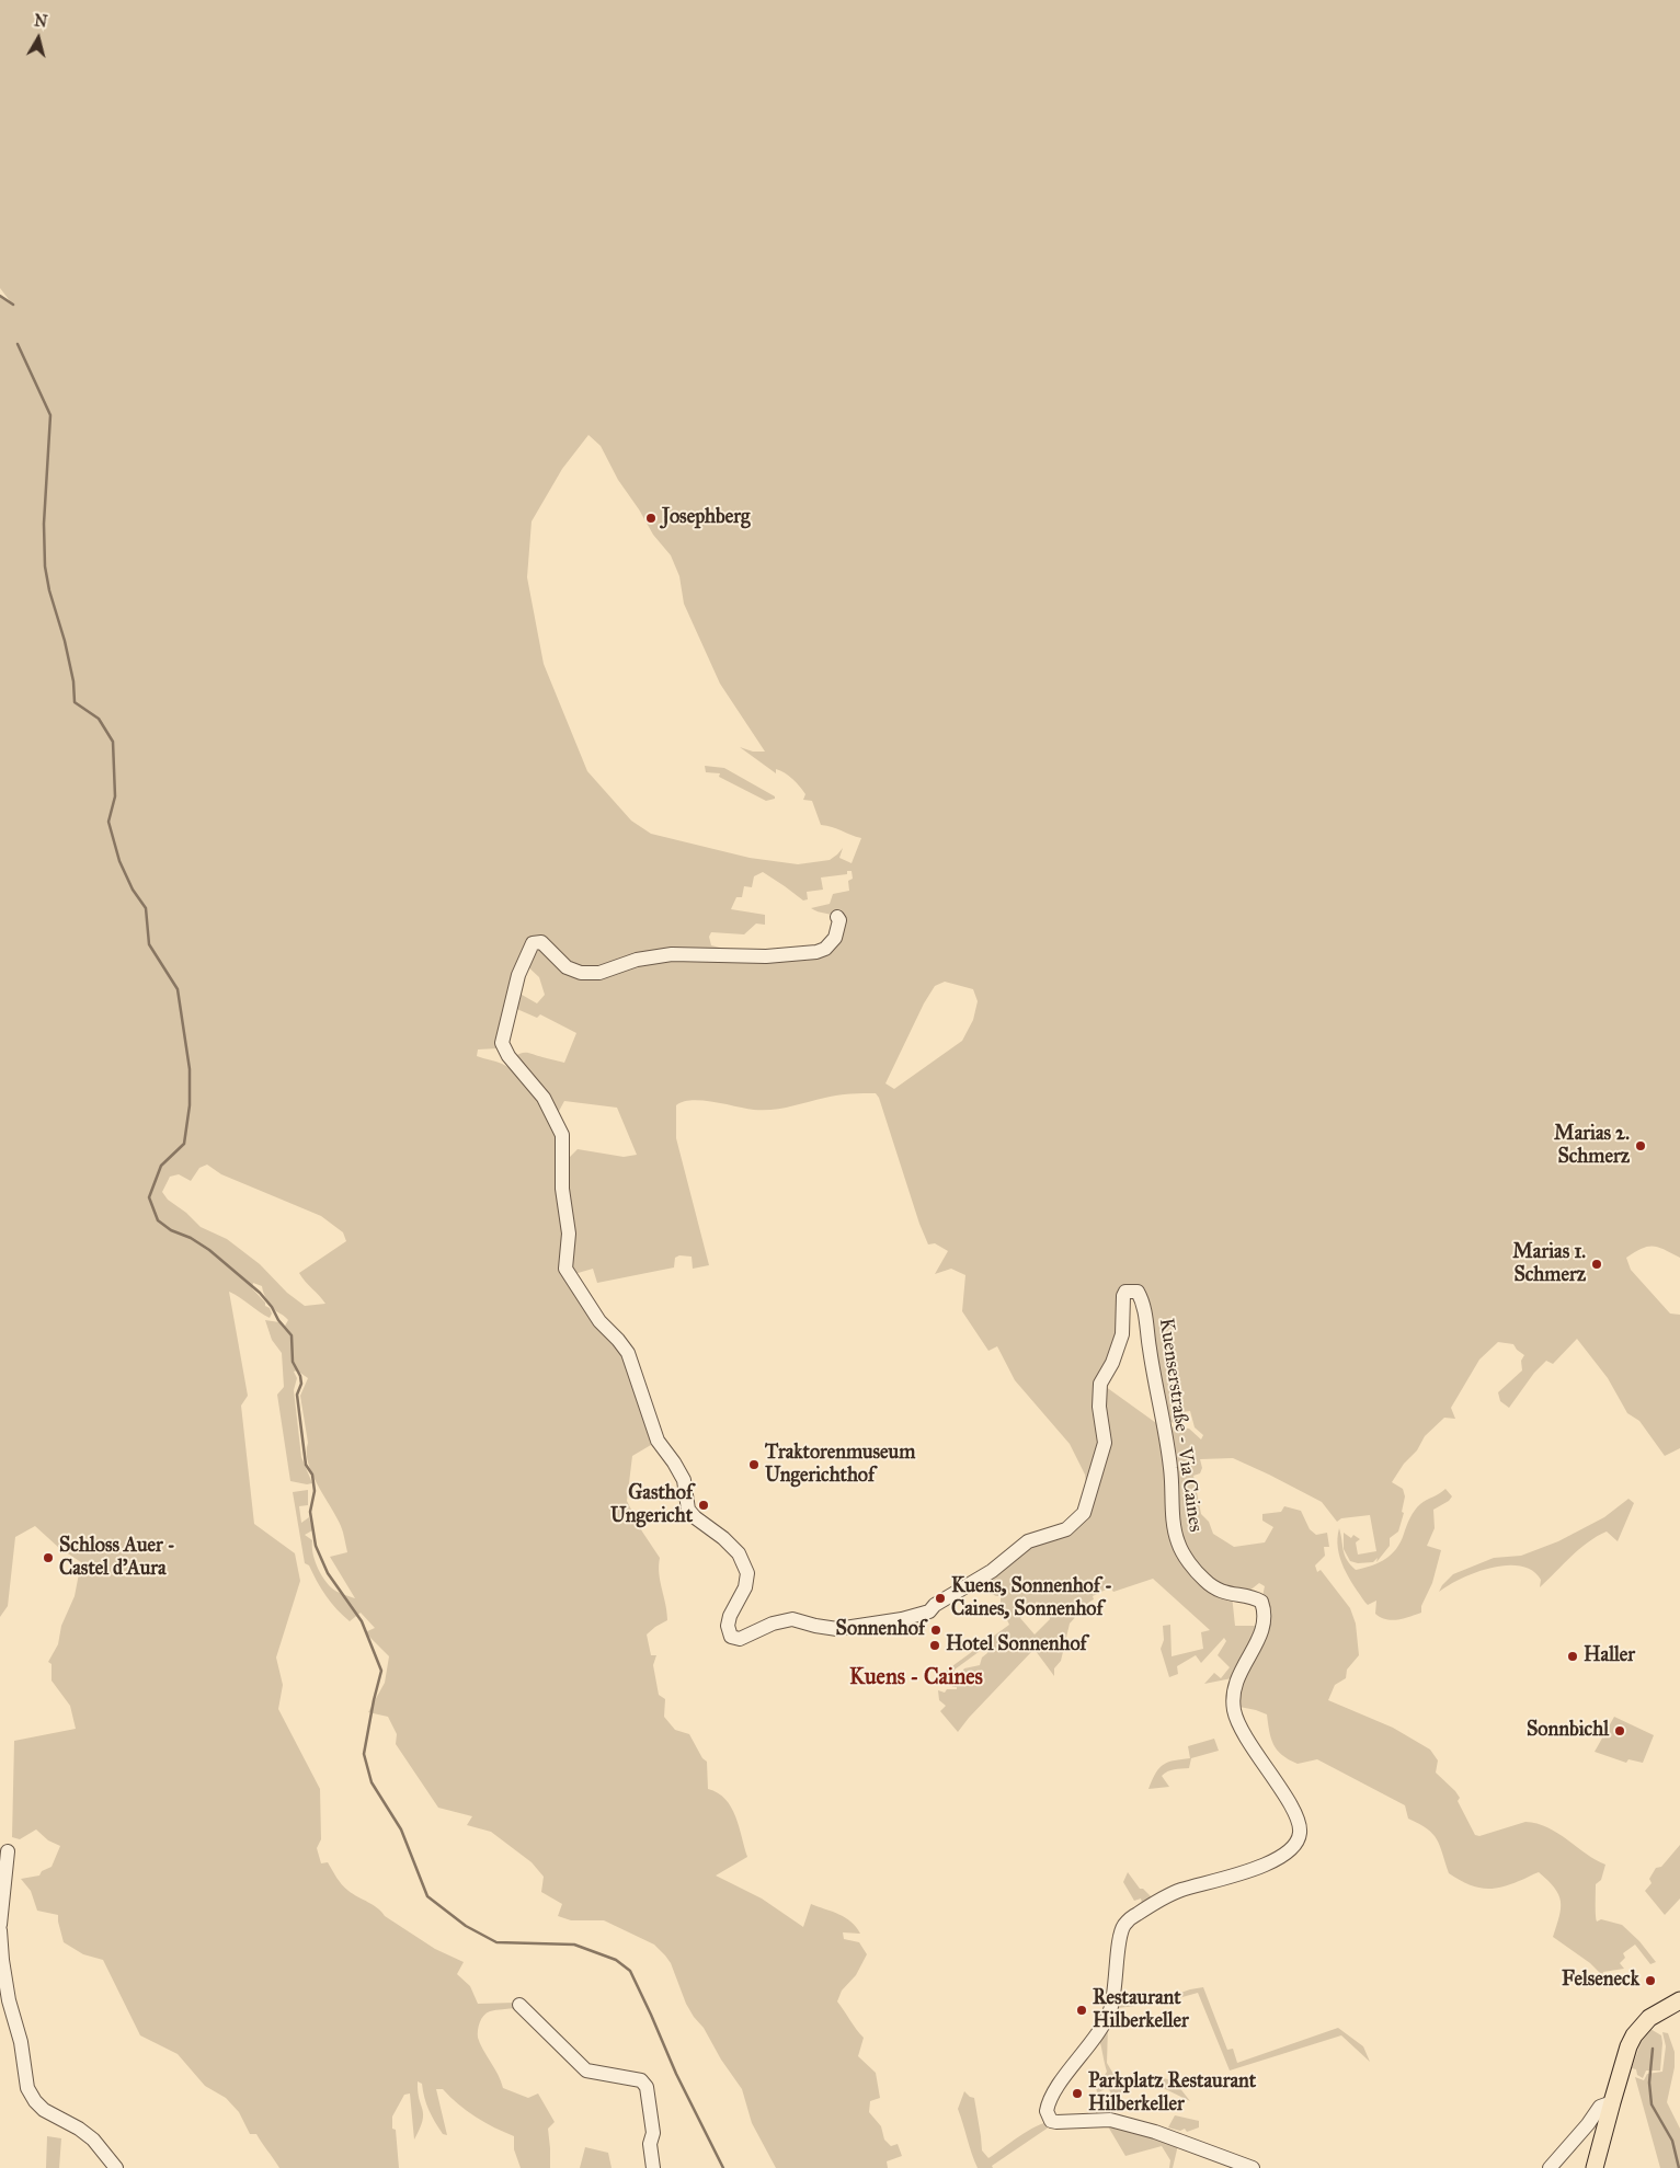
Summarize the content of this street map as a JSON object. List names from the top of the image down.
{
  "streets": {
    "street": ["Kuenserstraße - Via Caines"]
  },
  "districts": ["Kuens - Caines"],
  "places": [
    "Josephberg",
    "Marias 2. Schmerz",
    "Marias 1. Schmerz",
    "Traktorenmuseum Ungerichthof",
    "Gasthof Ungericht",
    "Schloss Auer - Castel d'Aura",
    "Kuens, Sonnenhof - Caines, Sonnenhof",
    "Sonnenhof",
    "Hotel Sonnenhof",
    "Haller",
    "Sonnbichl",
    "Felseneck",
    "Restaurant Hilberkeller",
    "Parkplatz Restaurant Hilberkeller"
  ],
  "north": "top"
}
